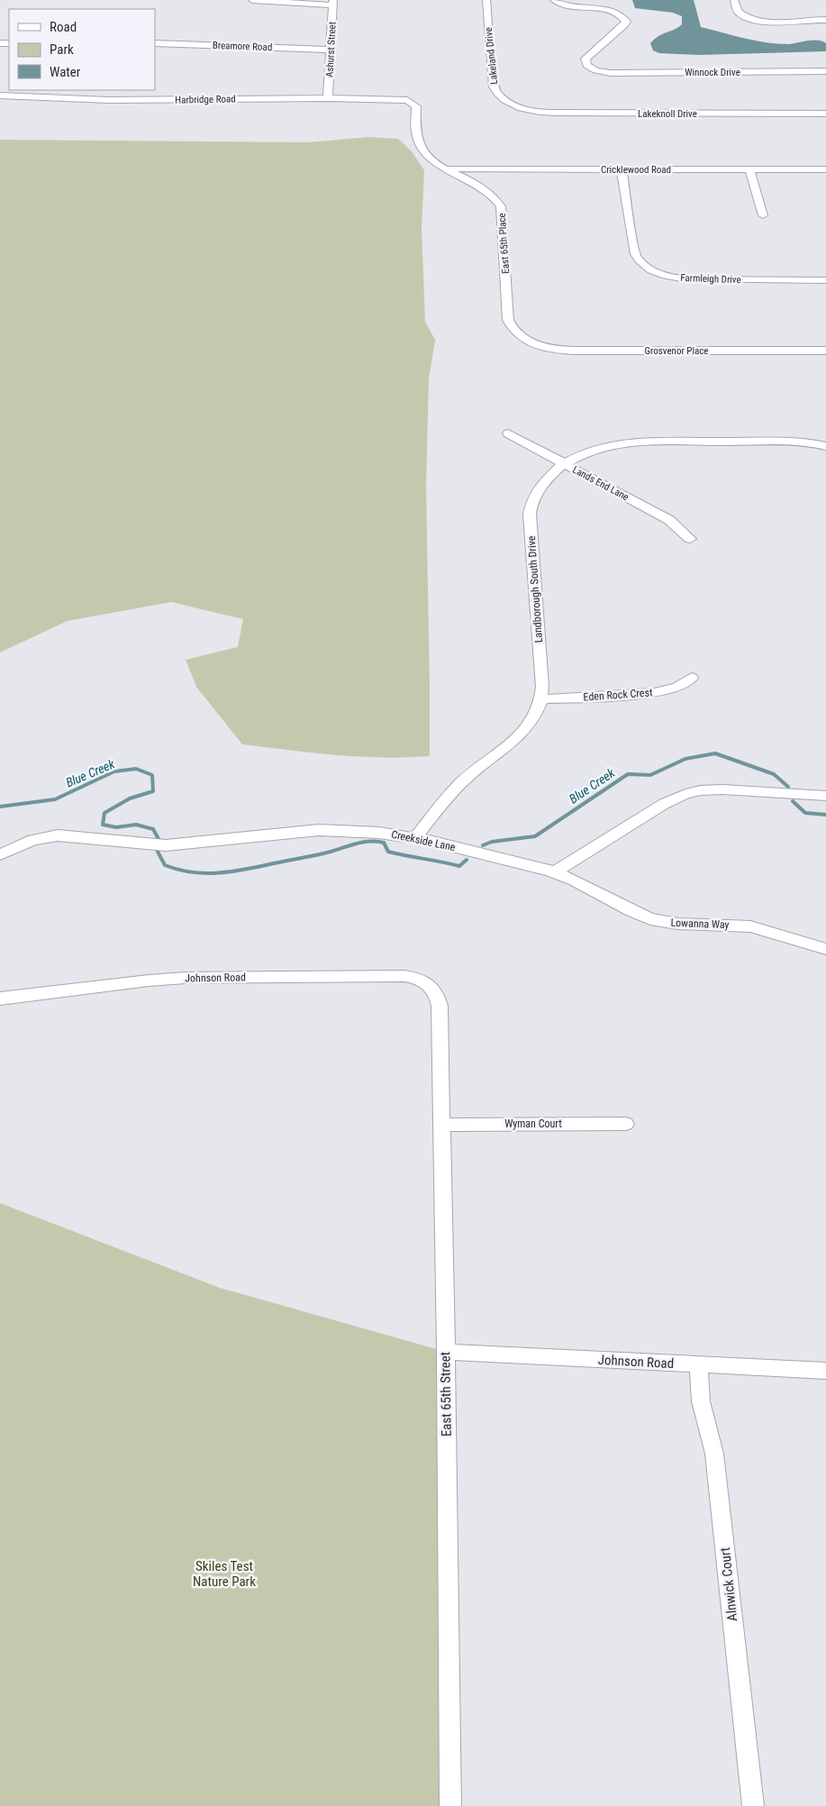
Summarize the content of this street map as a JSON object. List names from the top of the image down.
{
  "streets": {
    "street": [
      "Breamore Road",
      "Ashurst Street",
      "Lakeland Drive",
      "Winnock Drive",
      "Harbridge Road",
      "Lakeknoll Drive",
      "Cricklewood Road",
      "East 65th Place",
      "Farmleigh Drive",
      "Grosvenor Place",
      "Lands End Lane",
      "Landborough South Drive",
      "Eden Rock Crest",
      "Creekside Lane",
      "Lowanna Way",
      "Johnson Road",
      "Wyman Court",
      "East 65th Street",
      "Alnwick Court"
    ]
  },
  "crossings": [
    ["Breamore Road", "Ashurst Street"],
    ["Ashurst Street", "Harbridge Road"],
    ["Lakeland Drive", "Lakeknoll Drive"],
    ["Harbridge Road", "East 65th Place"],
    ["Cricklewood Road", "East 65th Place"],
    ["Cricklewood Road", "Farmleigh Drive"],
    ["East 65th Place", "Grosvenor Place"],
    ["Lands End Lane", "Landborough South Drive"],
    ["Landborough South Drive", "Eden Rock Crest"],
    ["Landborough South Drive", "Creekside Lane"],
    ["Creekside Lane", "Lowanna Way"],
    ["Johnson Road", "East 65th Street"],
    ["Johnson Road", "Alnwick Court"],
    ["Wyman Court", "East 65th Street"]
  ],
  "water": ["Blue Creek"],
  "parks": ["Skiles Test Nature Park"],
  "legend": ["Road", "Park", "Water"]
}
